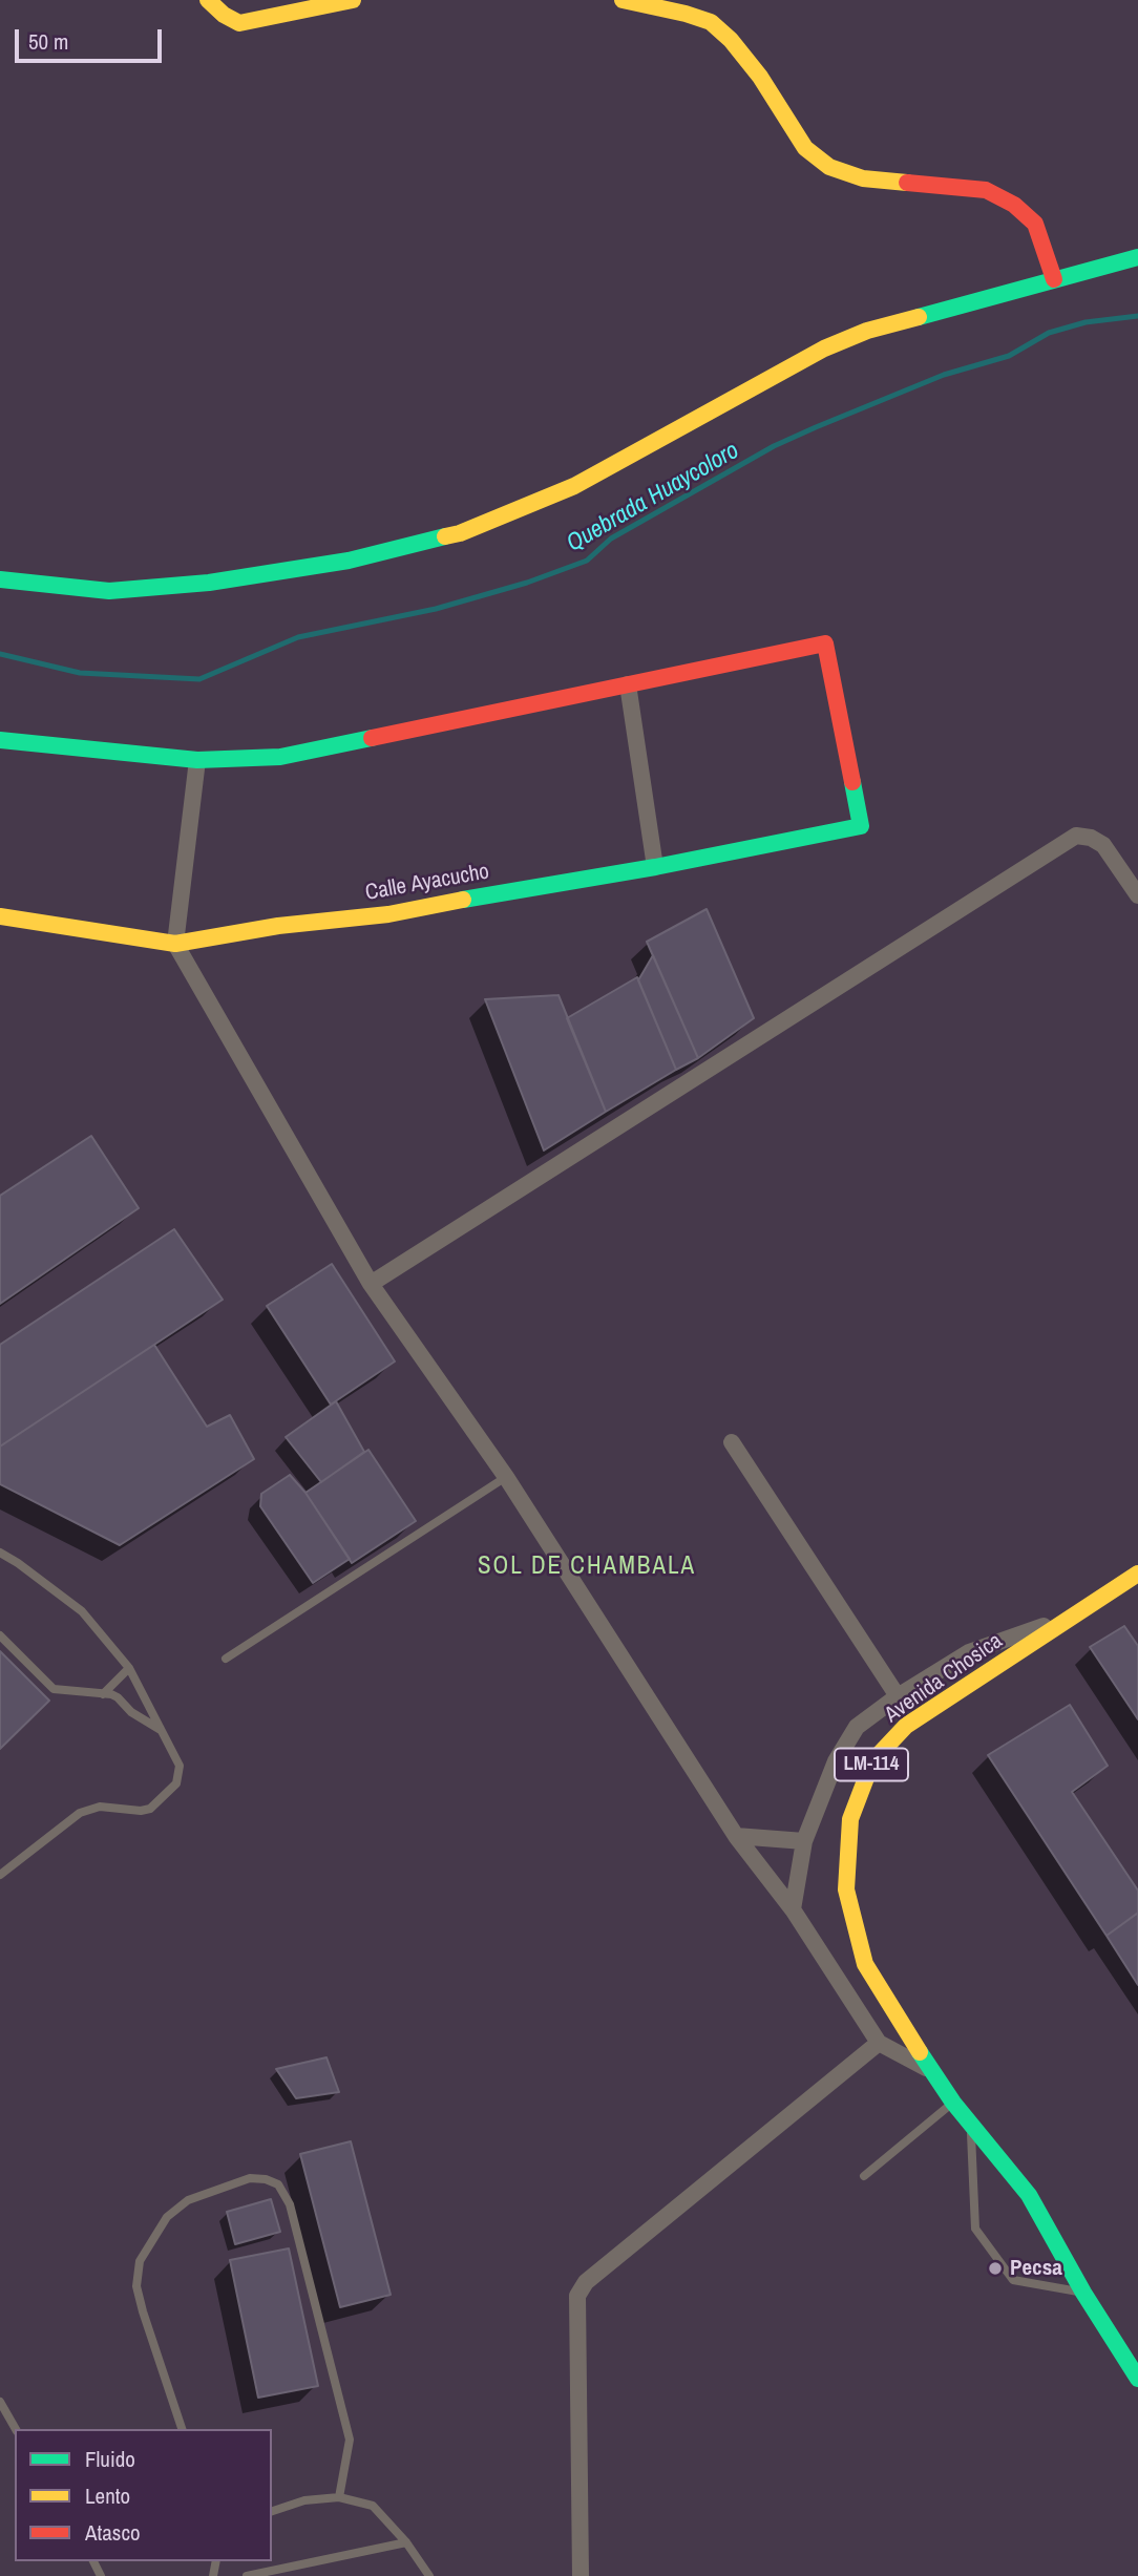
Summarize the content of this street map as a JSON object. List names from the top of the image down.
{
  "streets": {
    "street": ["Calle Ayacucho", "Avenida Chosica", "LM-114"]
  },
  "crossings": [
    ["Avenida Chosica", "LM-114"]
  ],
  "districts": ["SOL DE CHAMBALA"],
  "water": ["Quebrada Huaycoloro"],
  "places": ["Pecsa"],
  "legend": ["Fluido", "Lento", "Atasco"],
  "scale_bar": "50 m"
}
